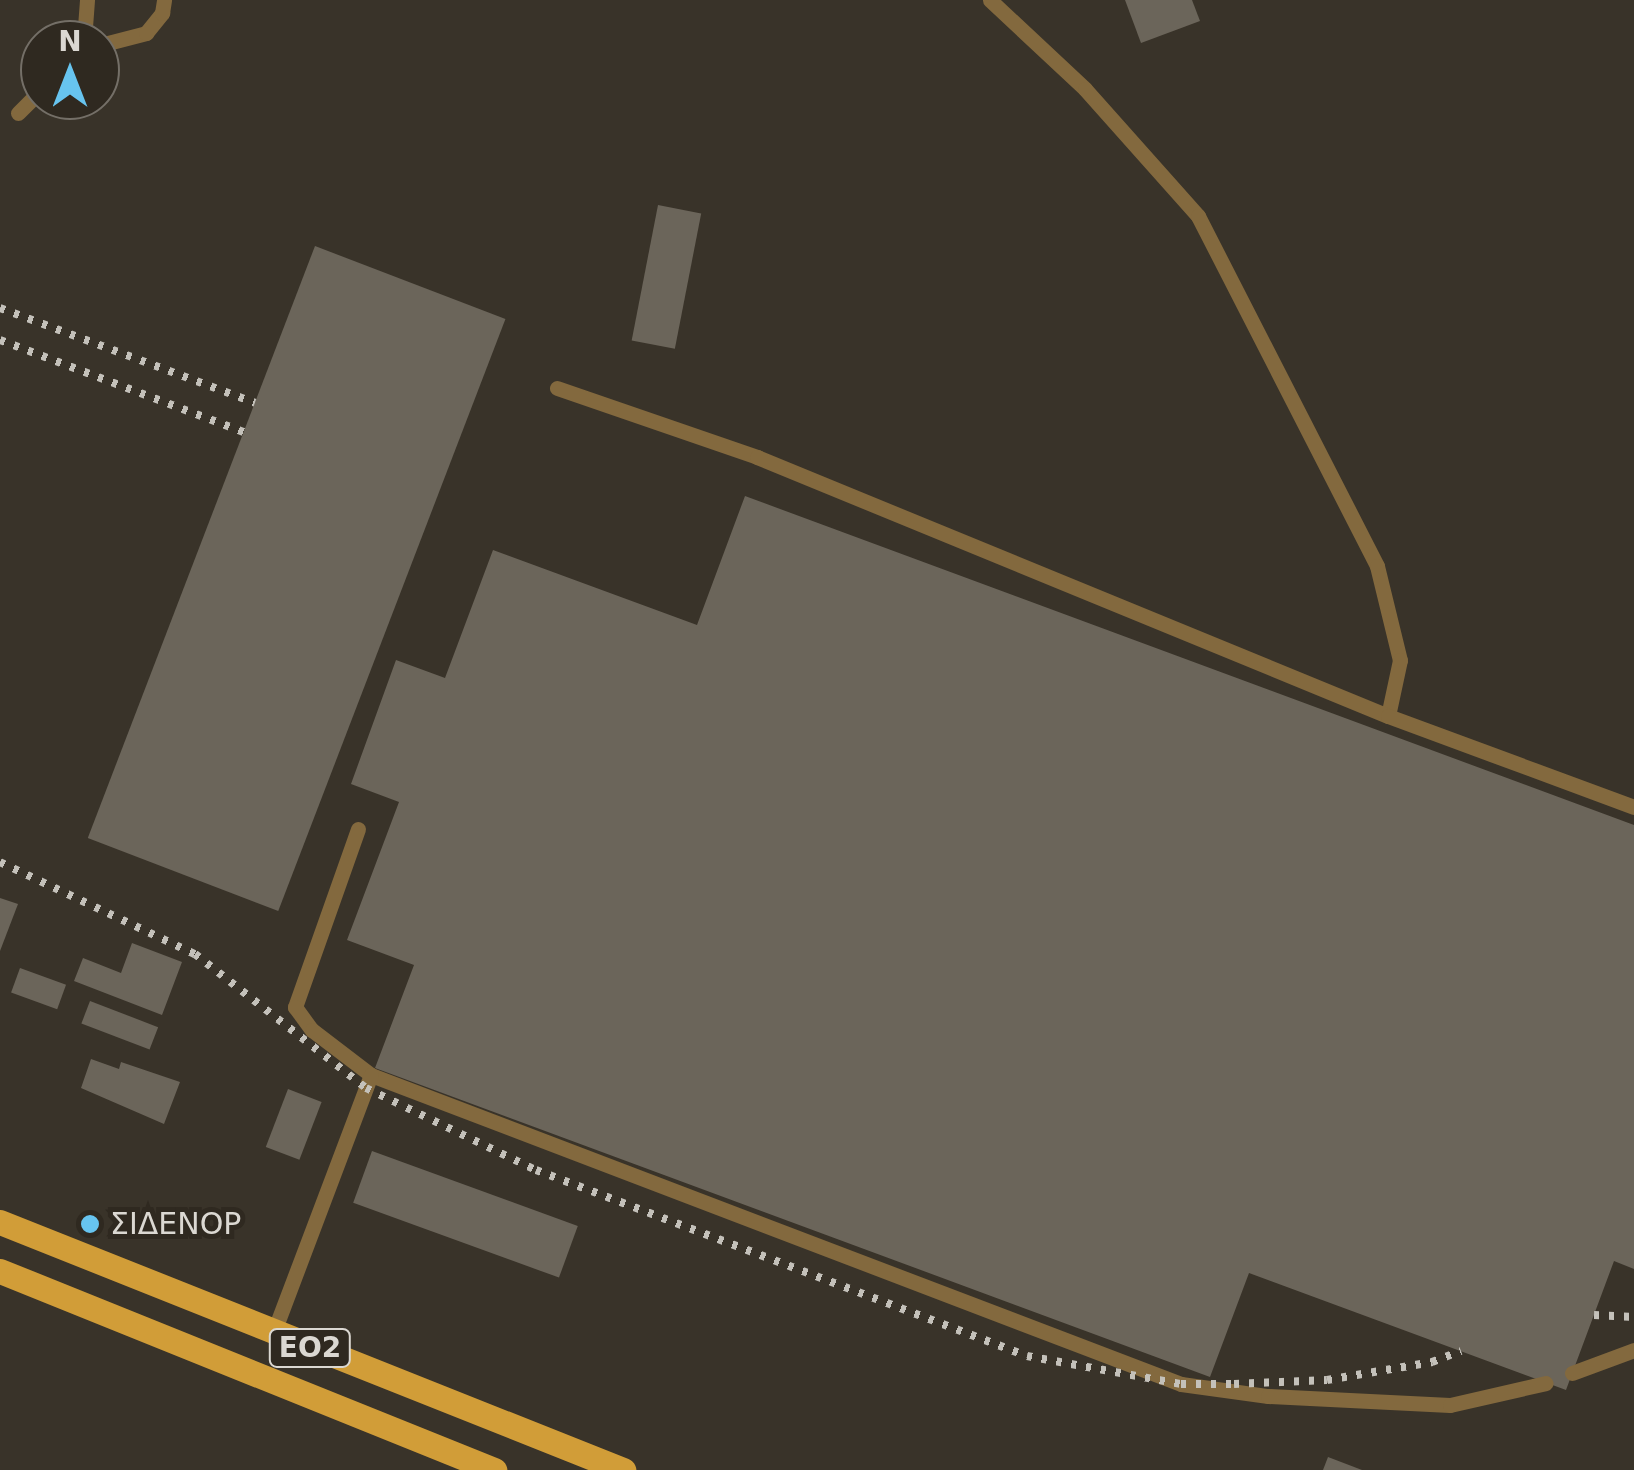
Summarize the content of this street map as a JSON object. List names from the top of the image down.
{
  "streets": {
    "main road": ["ΕΟ2"]
  },
  "places": ["ΣΙΔΕΝΟΡ"],
  "north": "top"
}
